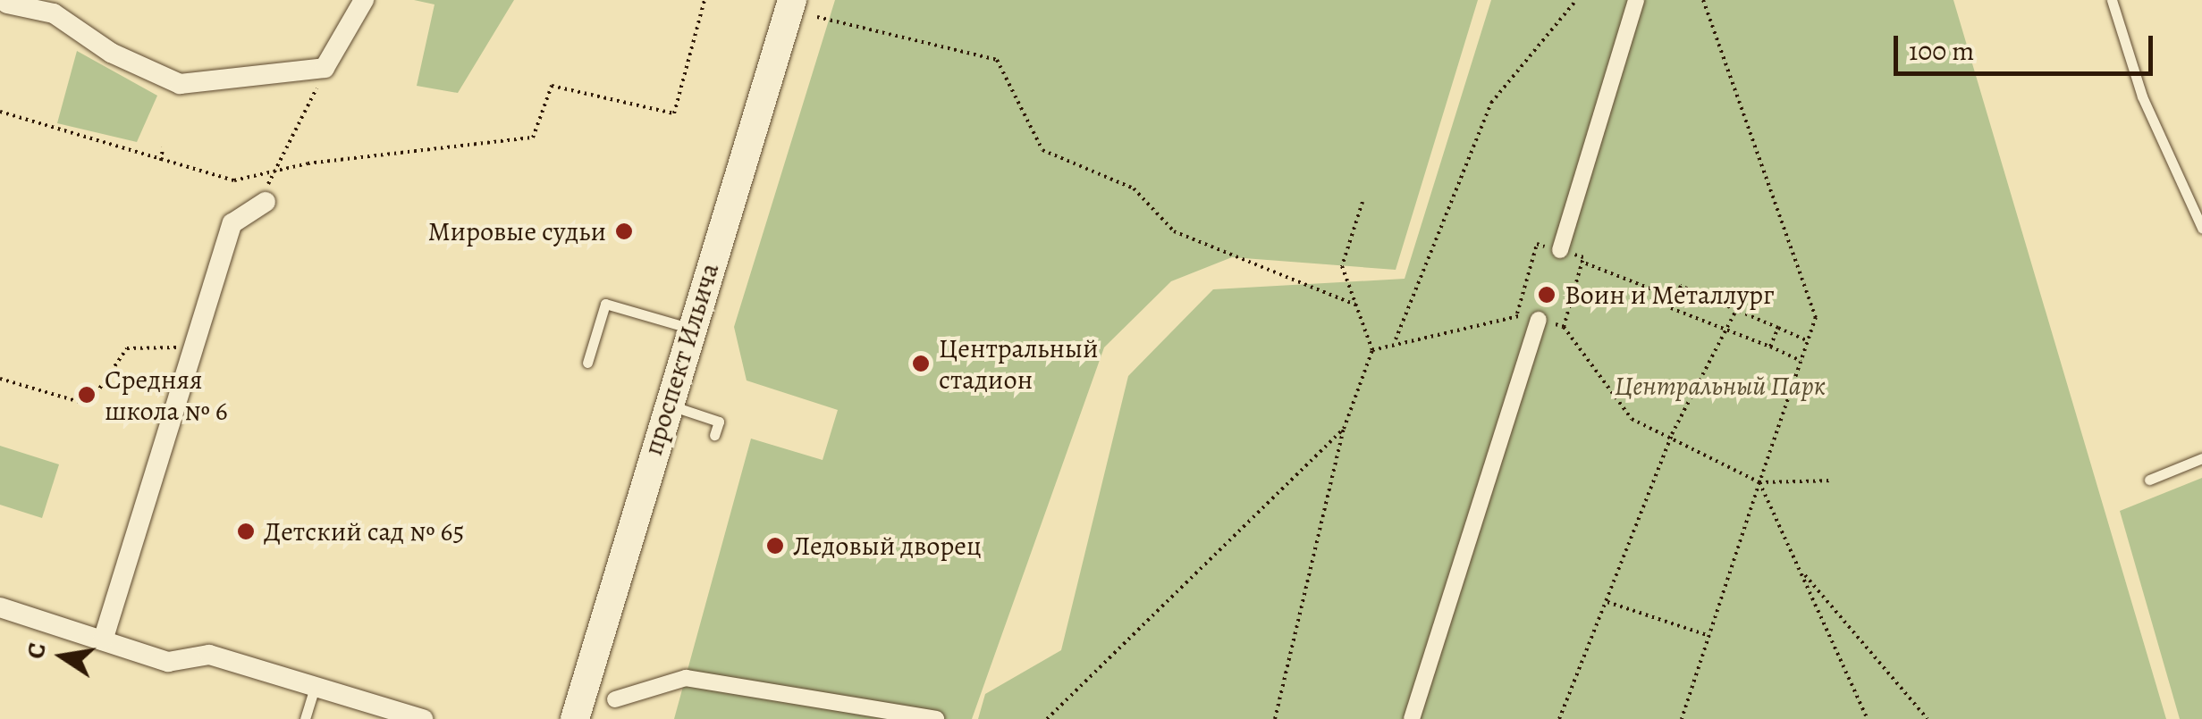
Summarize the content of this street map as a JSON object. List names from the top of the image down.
{
  "streets": {
    "main road": ["проспект Ильича"]
  },
  "parks": ["Центральный Парк"],
  "places": [
    "Мировые судьи",
    "Воин и Металлург",
    "Центральный стадион",
    "Средняя школа № 6",
    "Детский сад № 65",
    "Ледовый дворец"
  ],
  "scale_bar": "100 m",
  "north": "left"
}
